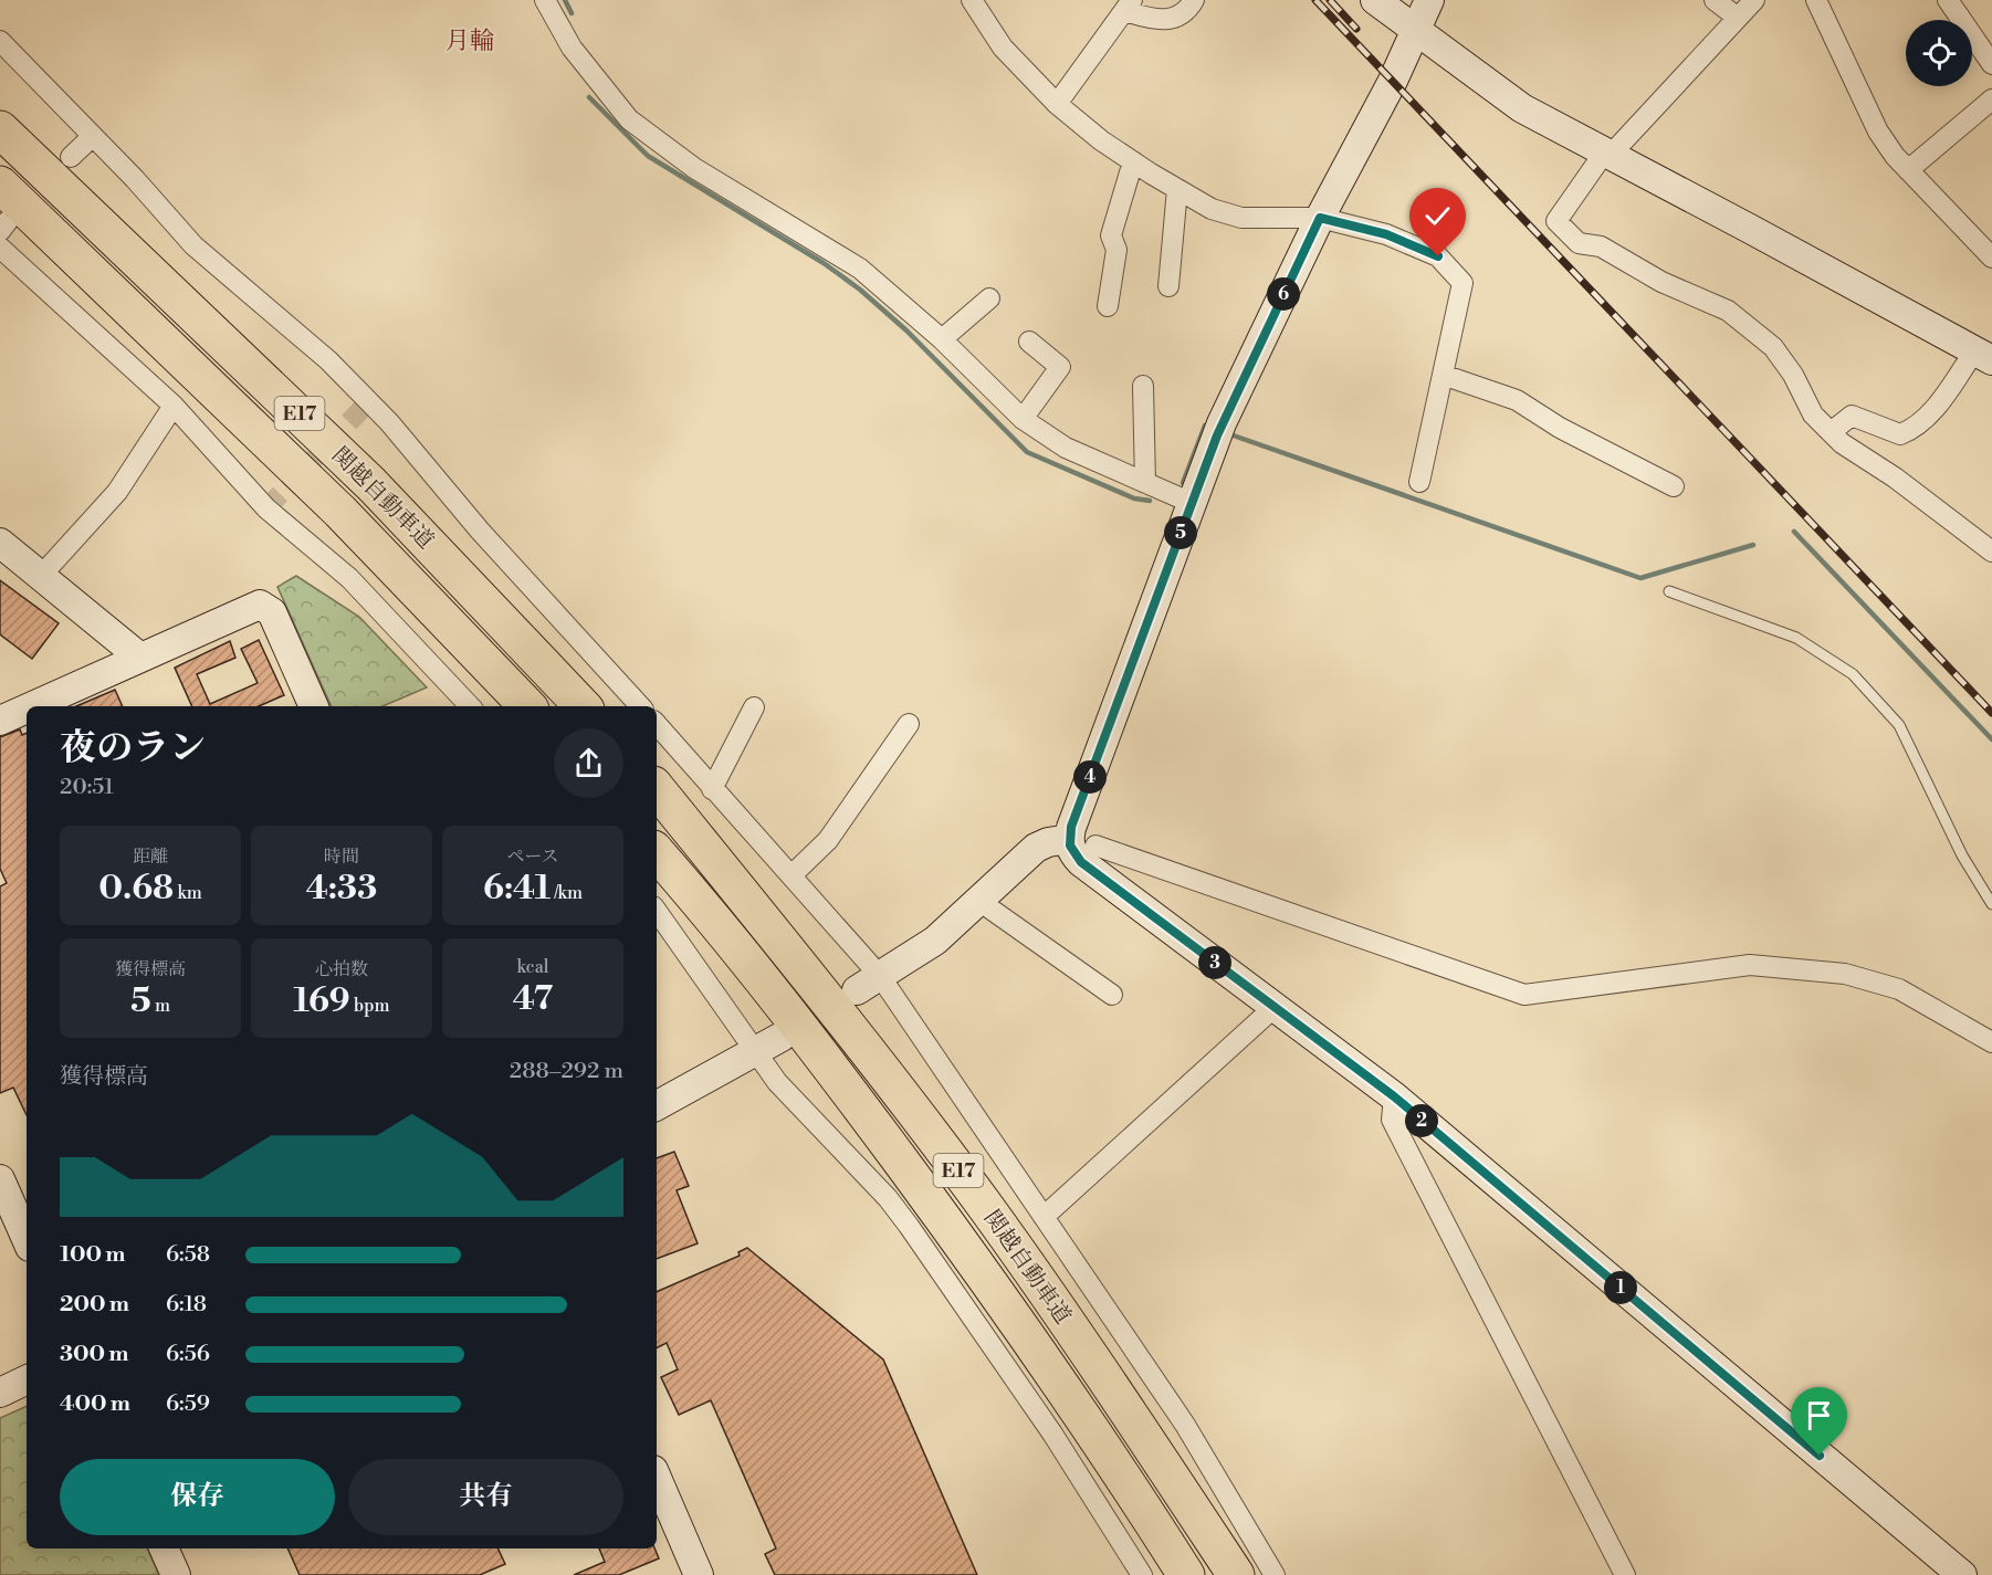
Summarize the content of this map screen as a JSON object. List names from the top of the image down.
{
  "streets": {
    "highway": ["E17", "関越自動車道"]
  },
  "districts": ["月輪"],
  "page": {
    "pins": [
      "6",
      "5",
      "4",
      "3",
      "2",
      "1"
    ],
    "heading": ["夜のラン", "20:51"],
    "stats": [
      ["距離", "0.68 km"],
      ["時間", "4:33"],
      ["ペース", "6:41 /km"],
      ["獲得標高", "5 m"],
      ["心拍数", "169 bpm"],
      ["kcal", "47"]
    ],
    "chart": ["獲得標高", "288–292 m"],
    "list": [
      {
        "name": "100 m",
        "note": "6:58"
      },
      {
        "name": "200 m",
        "note": "6:18"
      },
      {
        "name": "300 m",
        "note": "6:56"
      },
      {
        "name": "400 m",
        "note": "6:59"
      }
    ],
    "buttons": ["保存", "共有"]
  }
}
